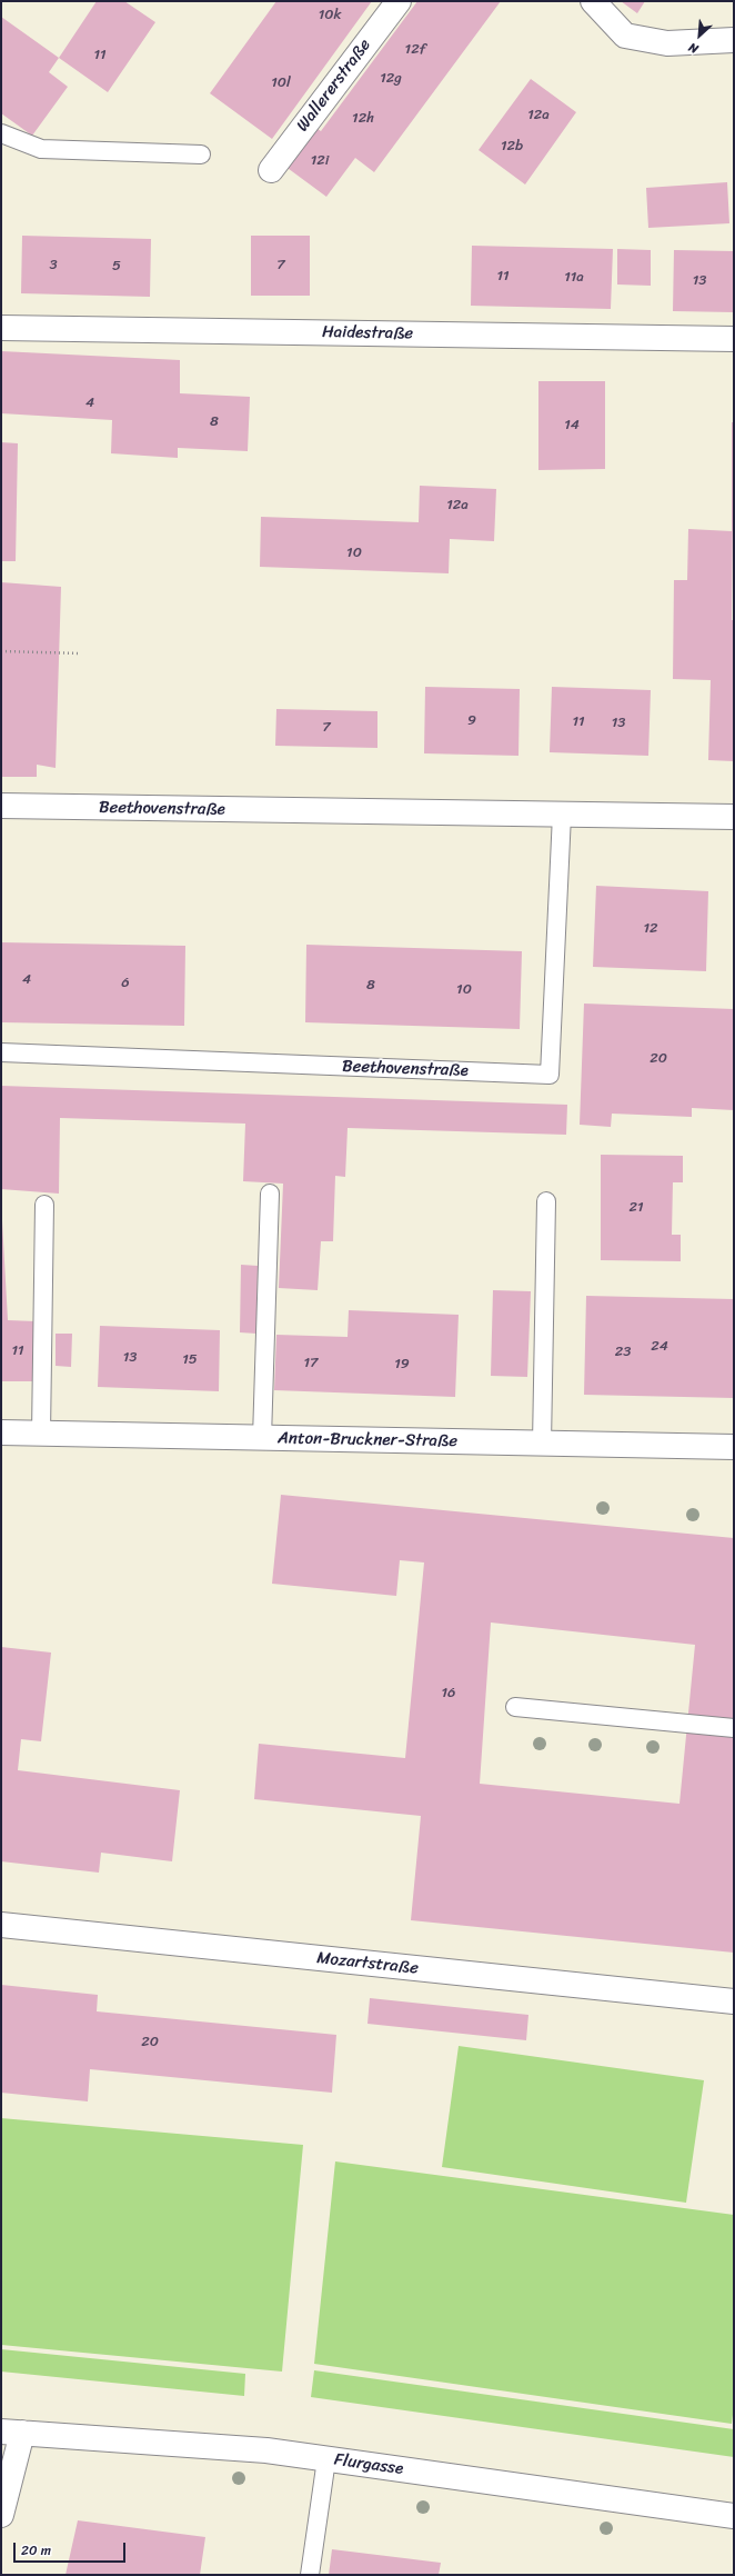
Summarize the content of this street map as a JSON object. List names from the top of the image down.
{
  "streets": {
    "street": [
      "Wallererstraße",
      "Haidestraße",
      "Beethovenstraße",
      "Anton-Bruckner-Straße",
      "Mozartstraße",
      "Flurgasse"
    ]
  },
  "house_numbers": [
    "10k",
    "12f",
    "11",
    "12g",
    "10l",
    "12a",
    "12h",
    "12b",
    "12i",
    "3",
    "7",
    "5",
    "11",
    "11a",
    "13",
    "4",
    "8",
    "14",
    "12a",
    "10",
    "9",
    "11",
    "13",
    "7",
    "12",
    "4",
    "6",
    "8",
    "10",
    "20",
    "21",
    "24",
    "11",
    "23",
    "13",
    "15",
    "17",
    "19",
    "16",
    "20"
  ],
  "scale_bar": "20 m",
  "north": "bottom left"
}
